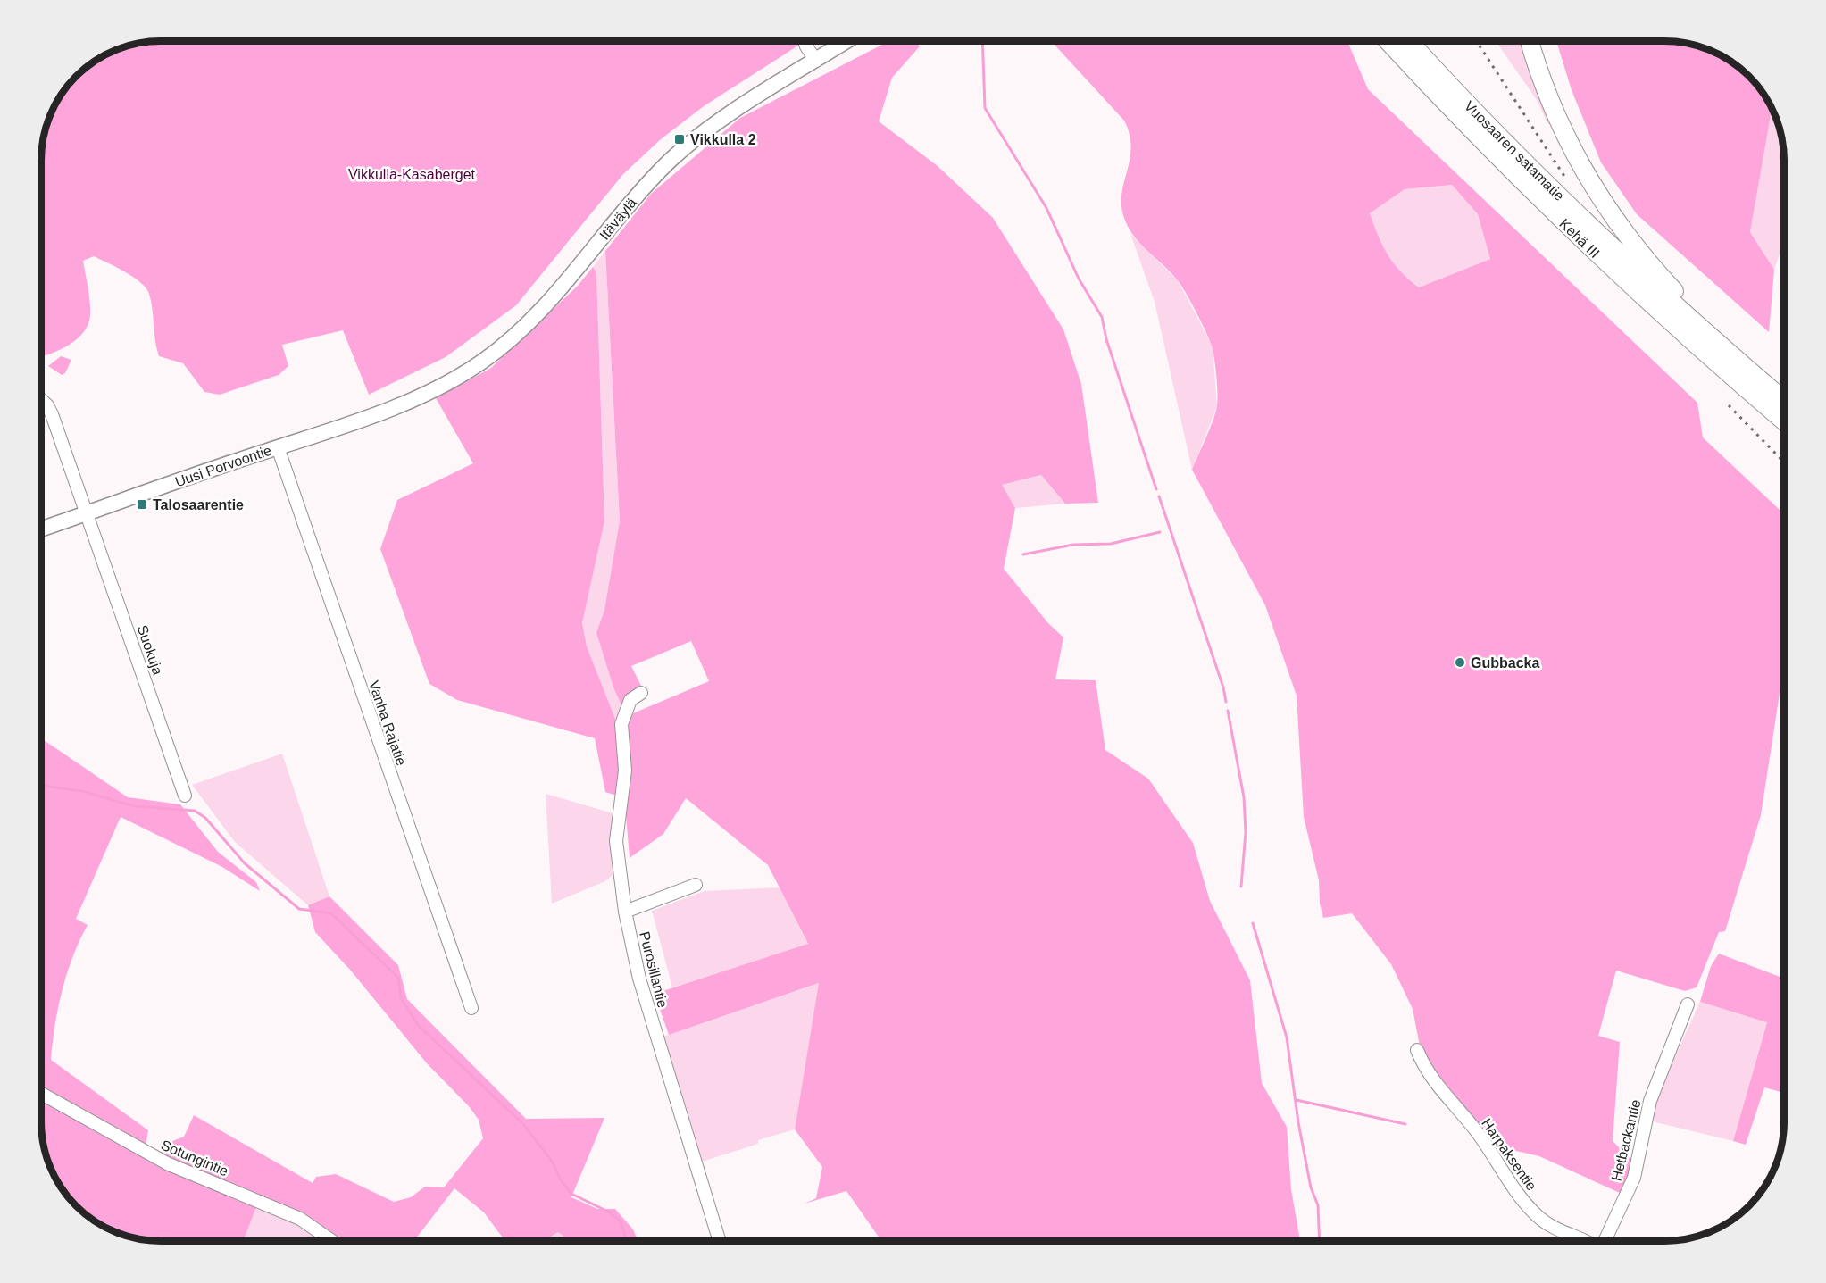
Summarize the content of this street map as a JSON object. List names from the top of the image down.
{
  "streets": {
    "highway": ["Vuosaaren satamatie", "Kehä III"],
    "main road": ["Itäväylä", "Uusi Porvoontie"],
    "street": [
      "Suokuja",
      "Vanha Rajatie",
      "Purosillantie",
      "Hetbackantie",
      "Harpaksentie",
      "Sotungintie"
    ]
  },
  "crossings": [
    ["Itäväylä", "Uusi Porvoontie"],
    ["Uusi Porvoontie", "Suokuja"],
    ["Uusi Porvoontie", "Vanha Rajatie"]
  ],
  "parks": ["Vikkulla-Kasaberget"],
  "places": {
    "transit": ["Vikkulla 2", "Talosaarentie"],
    "other": ["Gubbacka"]
  }
}
